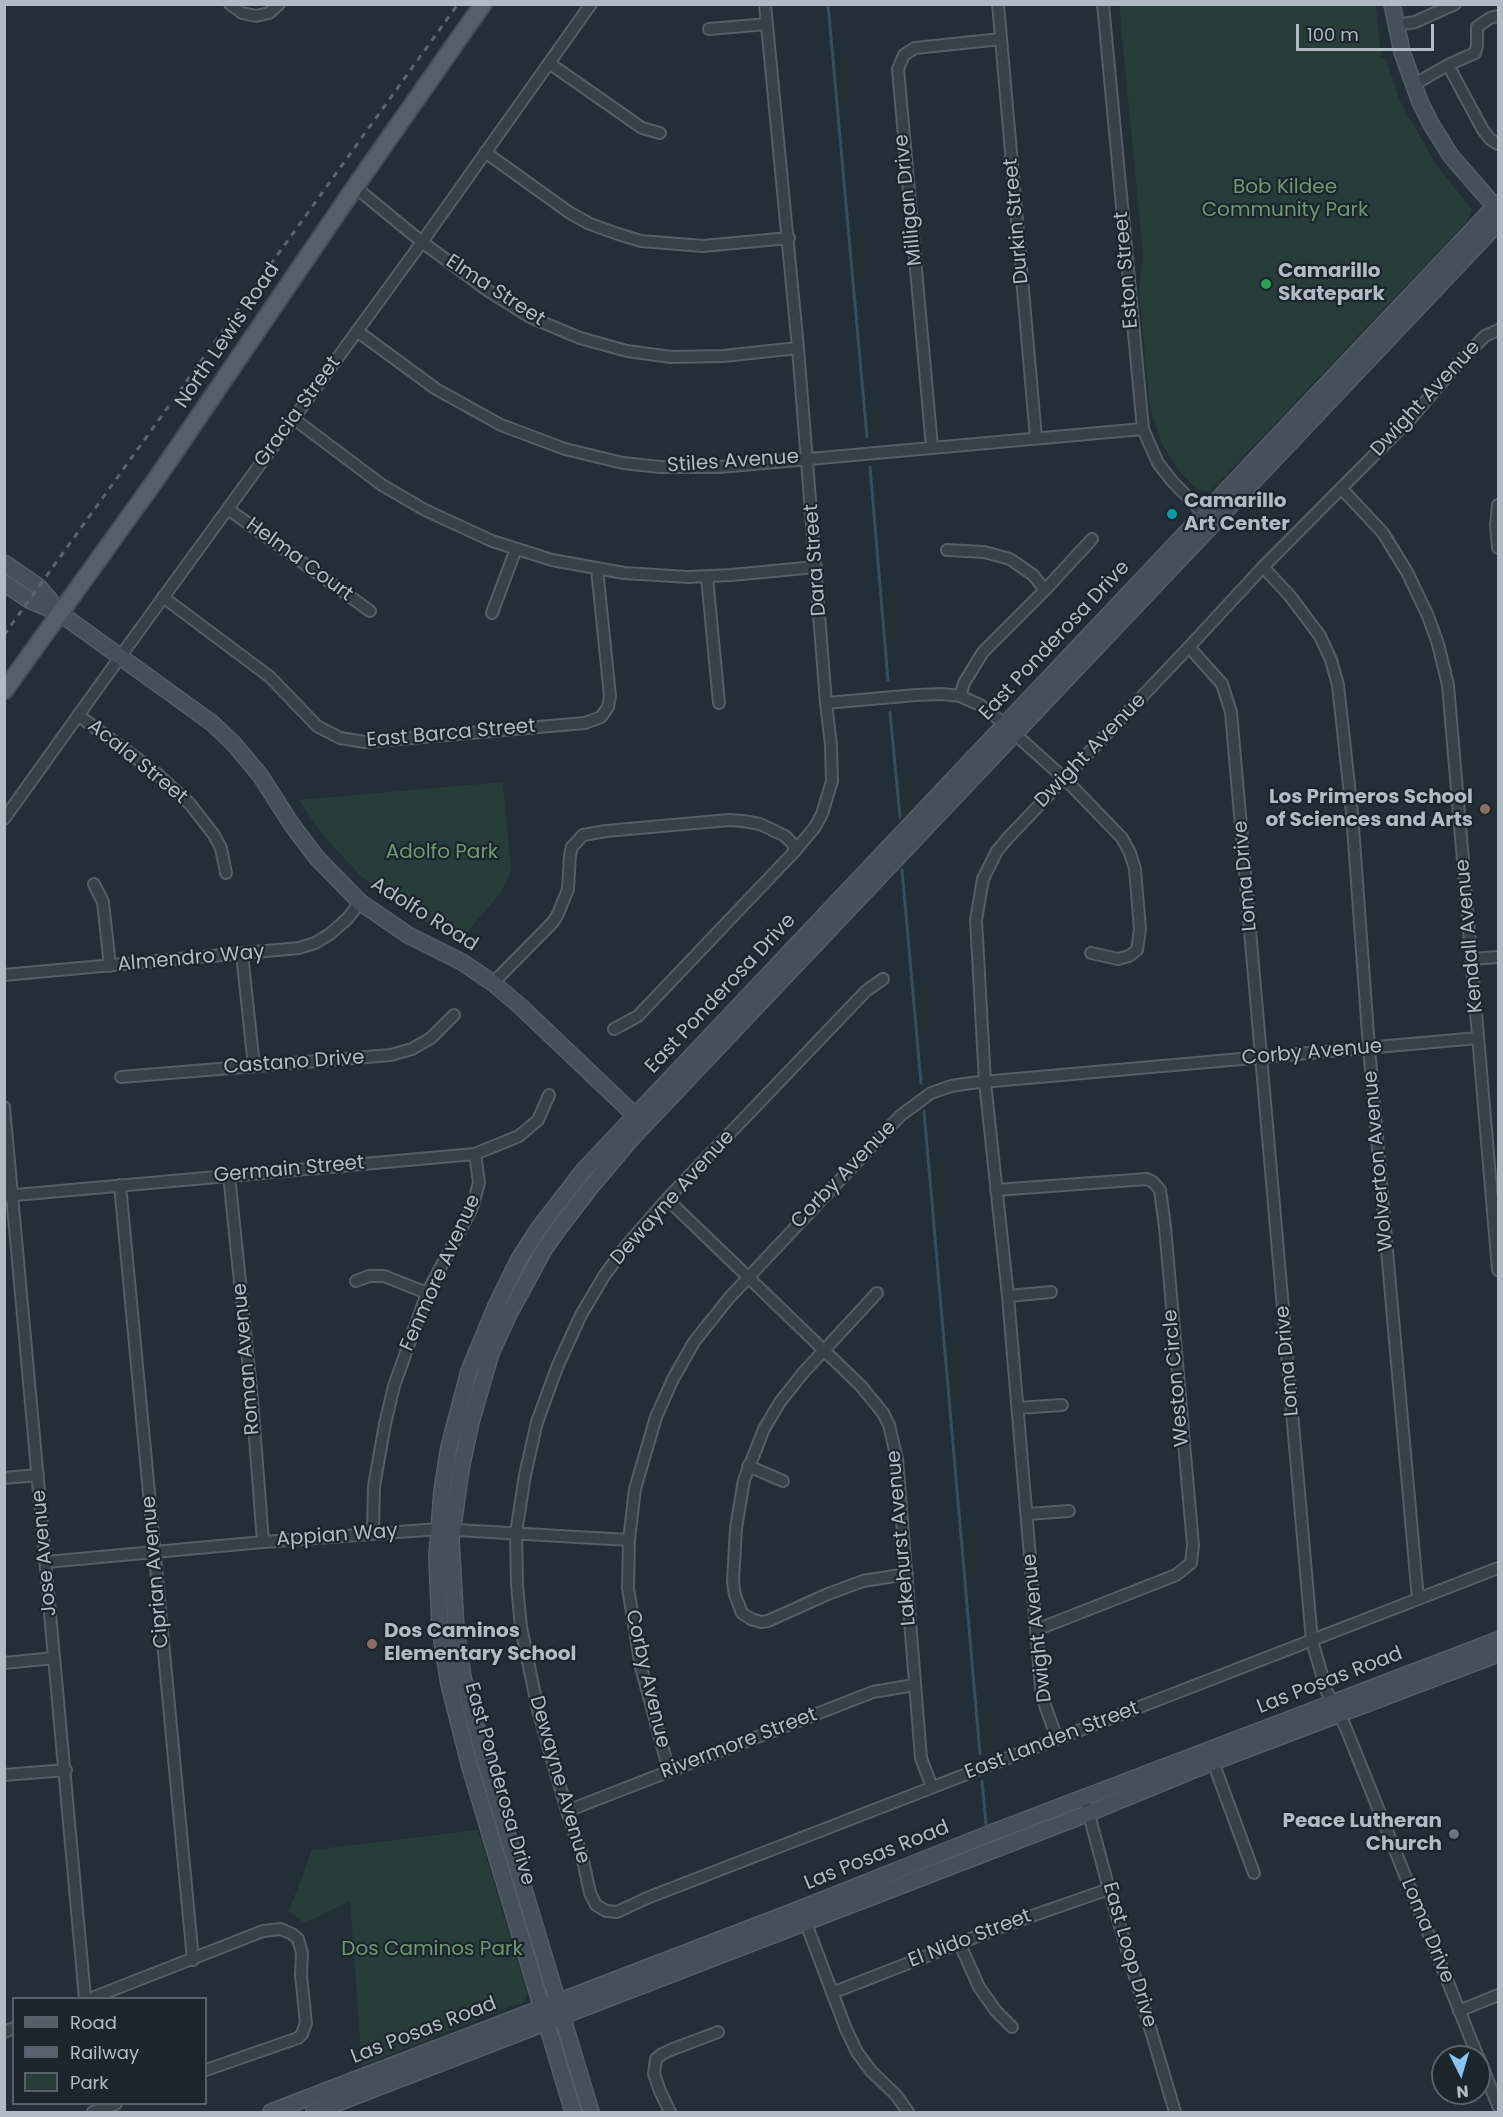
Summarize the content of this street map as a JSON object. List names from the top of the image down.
{
  "streets": {
    "main road": [
      "North Lewis Road",
      "East Ponderosa Drive",
      "Adolfo Road",
      "Las Posas Road"
    ],
    "street": [
      "Milligan Drive",
      "Durkin Street",
      "Eston Street",
      "Elma Street",
      "Dwight Avenue",
      "Gracia Street",
      "Stiles Avenue",
      "Helma Court",
      "Dara Street",
      "East Barca Street",
      "Acala Street",
      "Loma Drive",
      "Kendall Avenue",
      "Almendro Way",
      "Corby Avenue",
      "Castano Drive",
      "Wolverton Avenue",
      "Germain Street",
      "Dewayne Avenue",
      "Fenmore Avenue",
      "Roman Avenue",
      "Weston Circle",
      "Appian Way",
      "Lakehurst Avenue",
      "Jose Avenue",
      "Ciprian Avenue",
      "East Landen Street",
      "Rivermore Street",
      "El Nido Street",
      "East Loop Drive"
    ]
  },
  "crossings": [
    ["Milligan Drive", "Durkin Street"],
    ["Milligan Drive", "Stiles Avenue"],
    ["Durkin Street", "Stiles Avenue"],
    ["Eston Street", "Stiles Avenue"],
    ["Eston Street", "East Ponderosa Drive"],
    ["Elma Street", "North Lewis Road"],
    ["Elma Street", "Gracia Street"],
    ["Elma Street", "Dara Street"],
    ["North Lewis Road", "Adolfo Road"],
    ["Dwight Avenue", "Loma Drive"],
    ["Dwight Avenue", "Kendall Avenue"],
    ["Dwight Avenue", "Corby Avenue"],
    ["Dwight Avenue", "Wolverton Avenue"],
    ["Dwight Avenue", "Weston Circle"],
    ["Dwight Avenue", "East Landen Street"],
    ["Gracia Street", "Stiles Avenue"],
    ["Gracia Street", "Helma Court"],
    ["Gracia Street", "East Barca Street"],
    ["Gracia Street", "Acala Street"],
    ["Gracia Street", "Adolfo Road"],
    ["Stiles Avenue", "Dara Street"],
    ["East Ponderosa Drive", "Adolfo Road"],
    ["East Ponderosa Drive", "Appian Way"],
    ["East Ponderosa Drive", "Las Posas Road"],
    ["Loma Drive", "Corby Avenue"],
    ["Loma Drive", "Las Posas Road"],
    ["Loma Drive", "East Landen Street"],
    ["Adolfo Road", "Almendro Way"],
    ["Kendall Avenue", "Corby Avenue"],
    ["Corby Avenue", "Wolverton Avenue"],
    ["Corby Avenue", "Appian Way"],
    ["Corby Avenue", "Lakehurst Avenue"],
    ["Corby Avenue", "Rivermore Street"],
    ["Wolverton Avenue", "East Landen Street"],
    ["Germain Street", "Fenmore Avenue"],
    ["Germain Street", "Roman Avenue"],
    ["Germain Street", "Jose Avenue"],
    ["Germain Street", "Ciprian Avenue"],
    ["Dewayne Avenue", "Appian Way"],
    ["Dewayne Avenue", "Lakehurst Avenue"],
    ["Dewayne Avenue", "East Landen Street"],
    ["Dewayne Avenue", "Rivermore Street"],
    ["Fenmore Avenue", "Appian Way"],
    ["Roman Avenue", "Appian Way"],
    ["Appian Way", "Jose Avenue"],
    ["Appian Way", "Ciprian Avenue"],
    ["Lakehurst Avenue", "East Landen Street"],
    ["Lakehurst Avenue", "Rivermore Street"],
    ["Las Posas Road", "East Loop Drive"],
    ["El Nido Street", "East Loop Drive"]
  ],
  "parks": ["Bob Kildee Community Park", "Adolfo Park", "Dos Caminos Park"],
  "places": [
    "Camarillo Skatepark",
    "Camarillo Art Center",
    "Los Primeros School of Sciences and Arts",
    "Dos Caminos Elementary School",
    "Peace Lutheran Church"
  ],
  "legend": ["Road", "Railway", "Park"],
  "scale_bar": "100 m",
  "north": "bottom"
}
